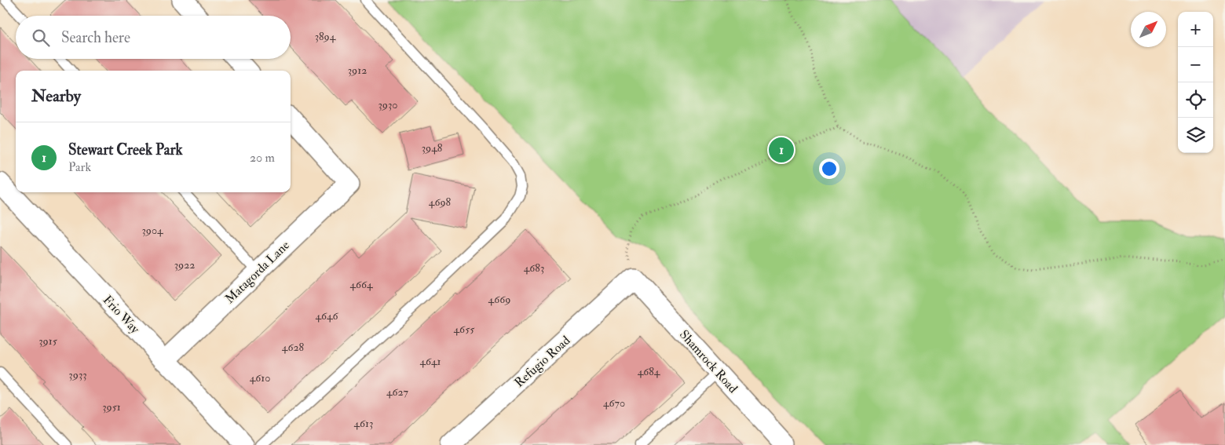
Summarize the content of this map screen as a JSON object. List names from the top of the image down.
{
  "streets": {
    "street": [
      "Matagorda Lane",
      "Frio Way",
      "Refugio Road",
      "Shamrock Road"
    ]
  },
  "crossings": [
    ["Matagorda Lane", "Frio Way"],
    ["Refugio Road", "Shamrock Road"]
  ],
  "house_numbers": [
    "3894",
    "3912",
    "3930",
    "3948",
    "4698",
    "3904",
    "3922",
    "4683",
    "4664",
    "4669",
    "4646",
    "4655",
    "3915",
    "4628",
    "4641",
    "4684",
    "3933",
    "4610",
    "4627",
    "4670",
    "3951",
    "4613"
  ],
  "north": "top right",
  "page": {
    "map_buttons": ["+", "−"],
    "search": "Search here",
    "heading": "Nearby",
    "list": [
      {
        "mark": "1",
        "name": "Stewart Creek Park",
        "note": "Park",
        "value": "20 m"
      }
    ],
    "pins": "1"
  }
}
